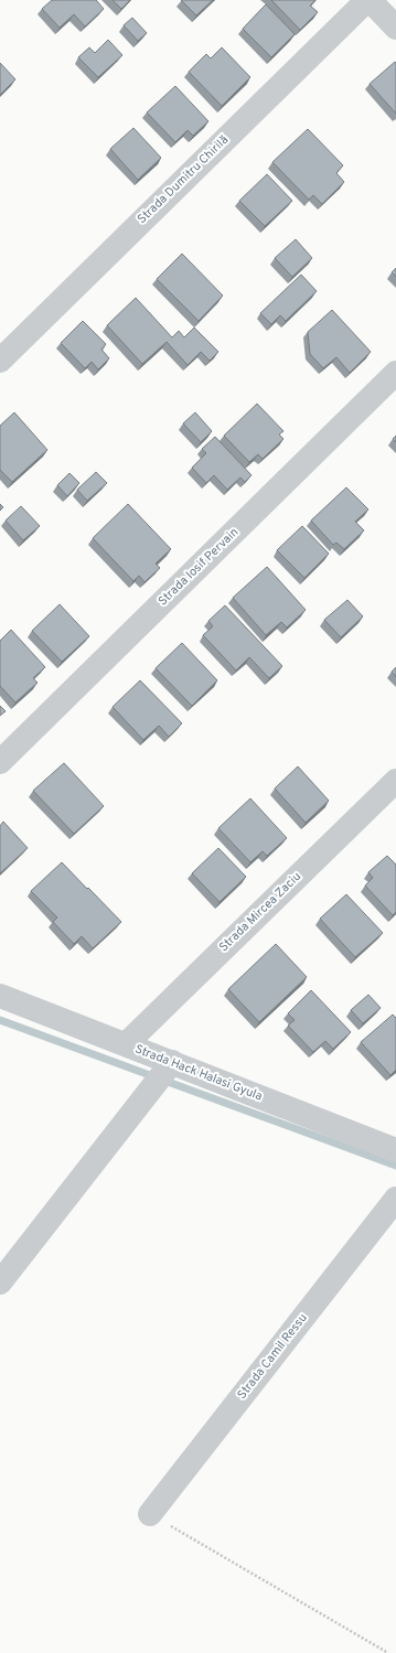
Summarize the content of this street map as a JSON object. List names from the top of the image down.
{
  "streets": {
    "street": [
      "Strada Dumitru Chirilă",
      "Strada Iosif Pervain",
      "Strada Mircea Zaciu",
      "Strada Hack Halasi Gyula",
      "Strada Camil Ressu"
    ]
  },
  "crossings": [
    ["Strada Mircea Zaciu", "Strada Hack Halasi Gyula"]
  ]
}
